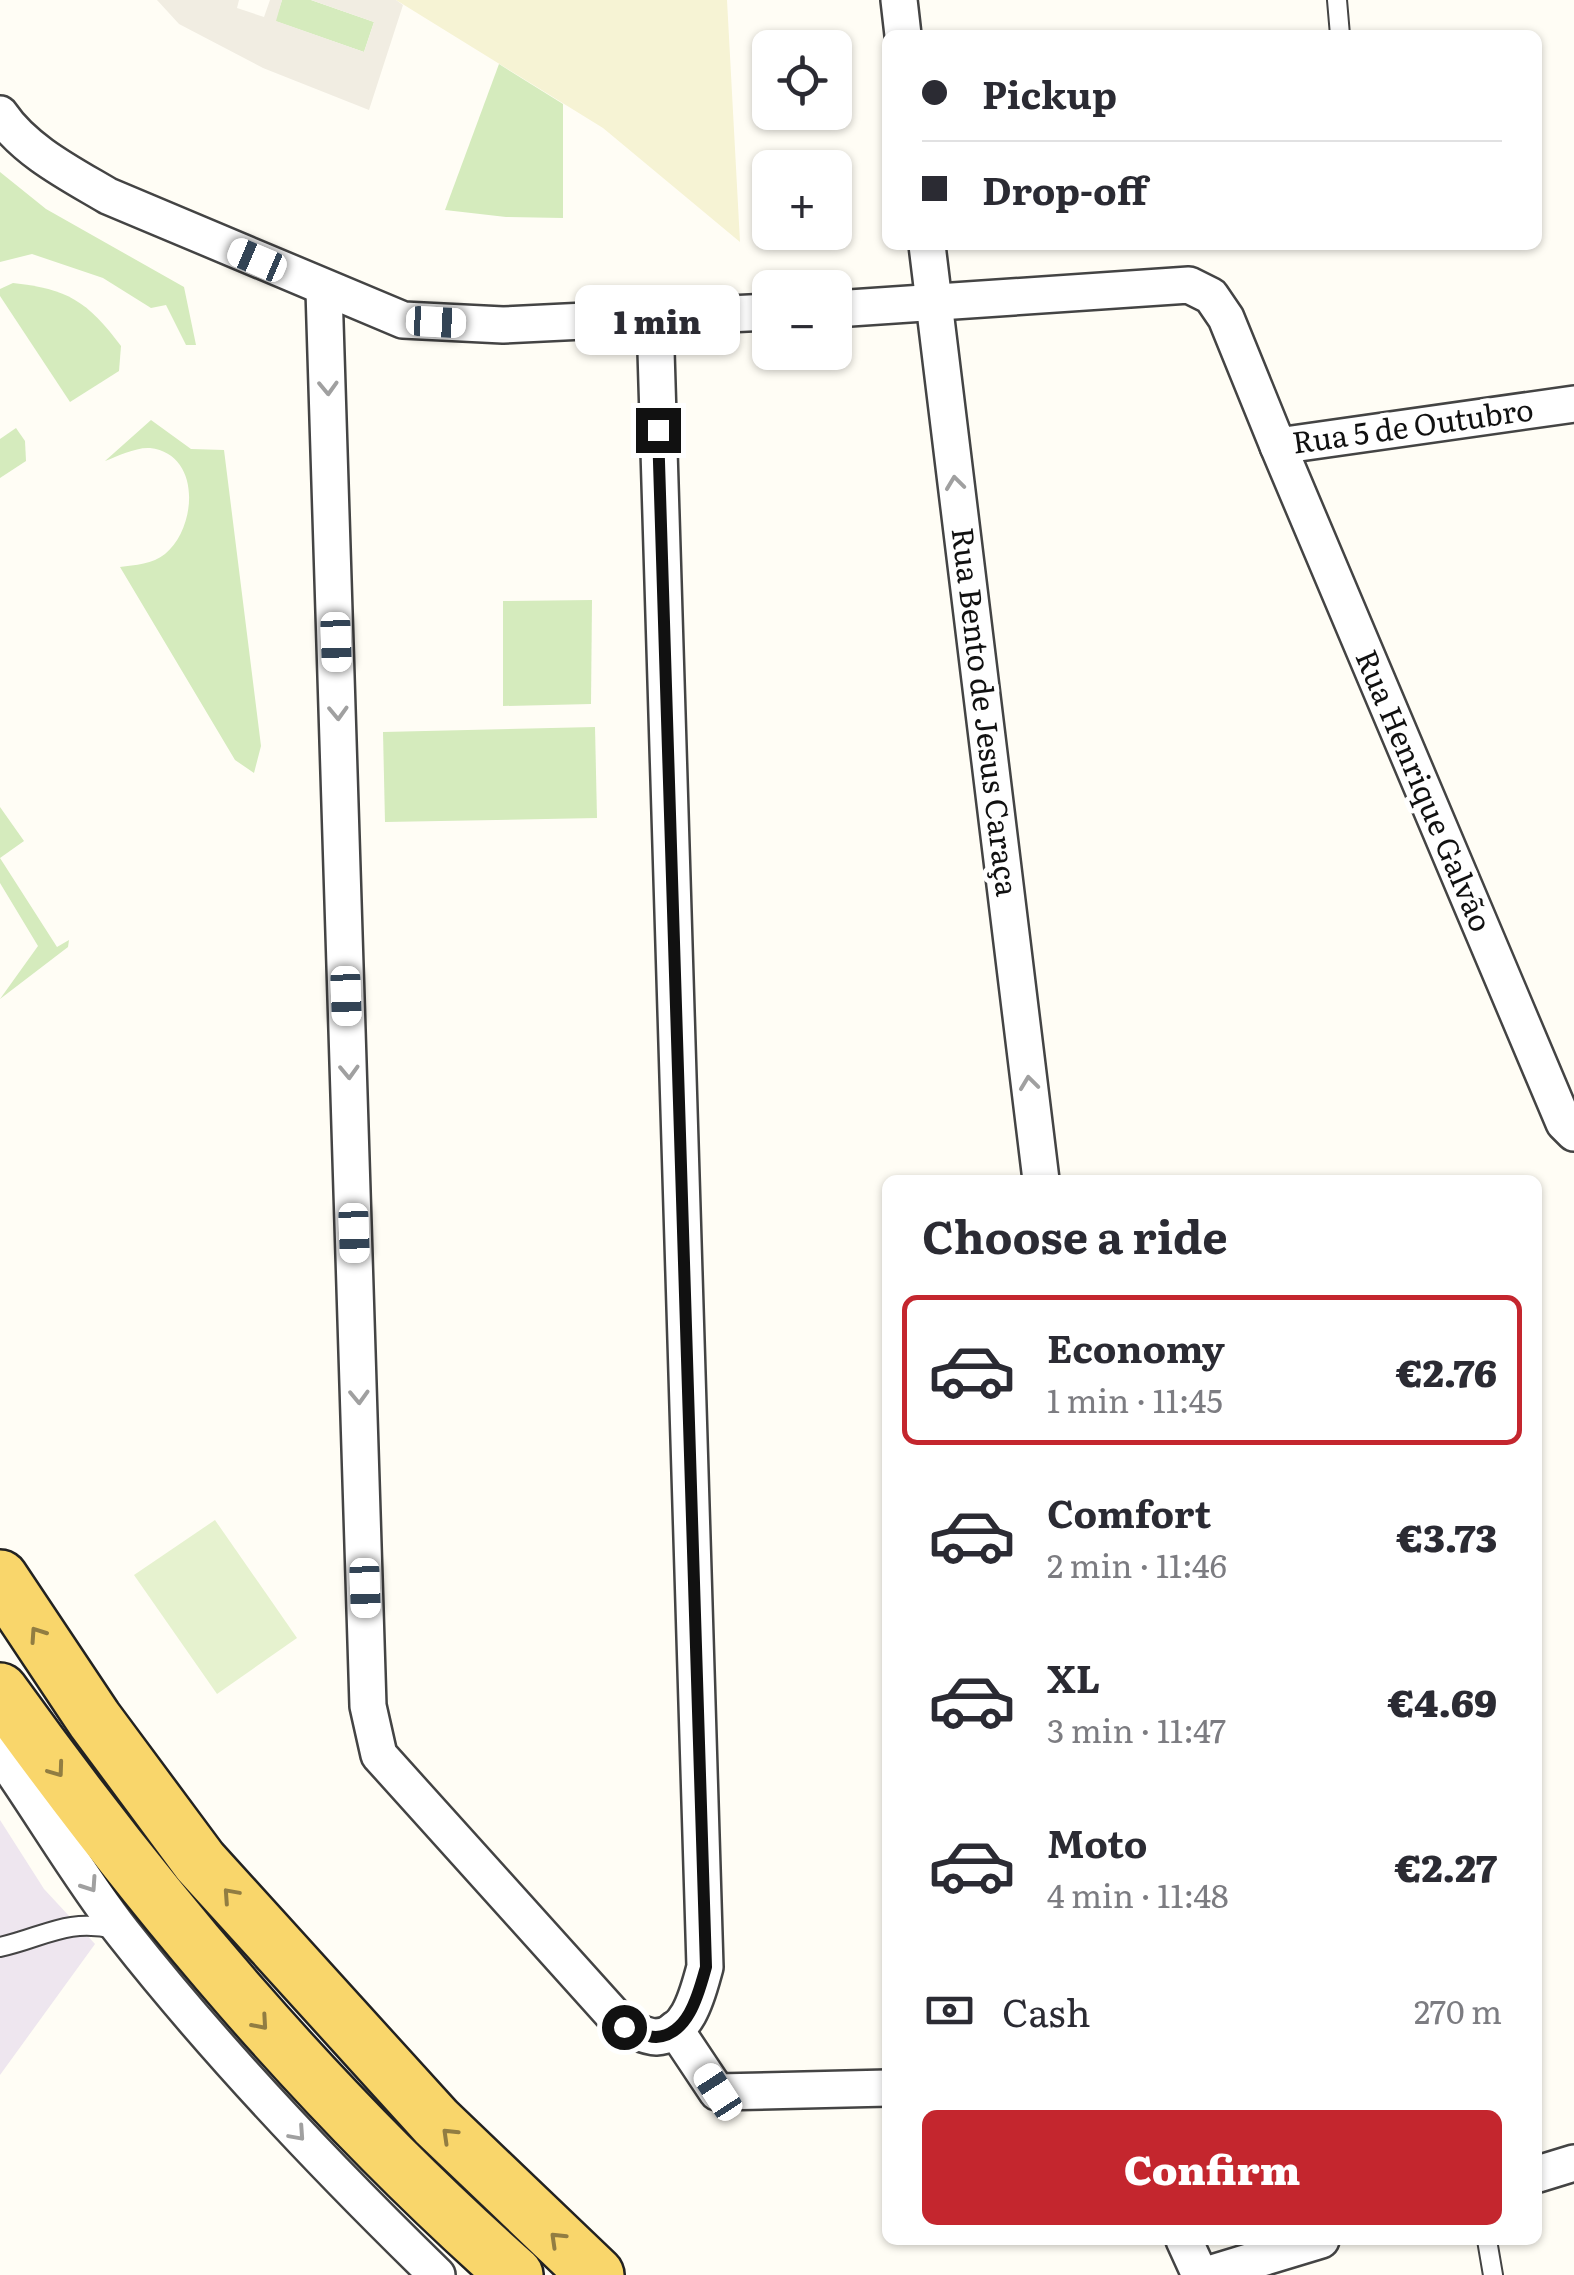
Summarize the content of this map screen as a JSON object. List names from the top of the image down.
{
  "streets": {
    "street": ["Rua 5 de Outubro", "Rua Bento de Jesus Caraça", "Rua Henrique Galvão"]
  },
  "crossings": [
    ["Rua 5 de Outubro", "Rua Bento de Jesus Caraça"],
    ["Rua 5 de Outubro", "Rua Henrique Galvão"]
  ],
  "page": {
    "map_buttons": ["+", "−"],
    "banner": ["Pickup", "Drop-off"],
    "bubble": "1 min",
    "heading": "Choose a ride",
    "list": [
      {
        "name": "Economy",
        "note": "1 min · 11:45",
        "value": "€2.76"
      },
      {
        "name": "Comfort",
        "note": "2 min · 11:46",
        "value": "€3.73"
      },
      {
        "name": "XL",
        "note": "3 min · 11:47",
        "value": "€4.69"
      },
      {
        "name": "Moto",
        "note": "4 min · 11:48",
        "value": "€2.27"
      }
    ],
    "pay": ["Cash", "270 m"],
    "buttons": "Confirm"
  }
}
